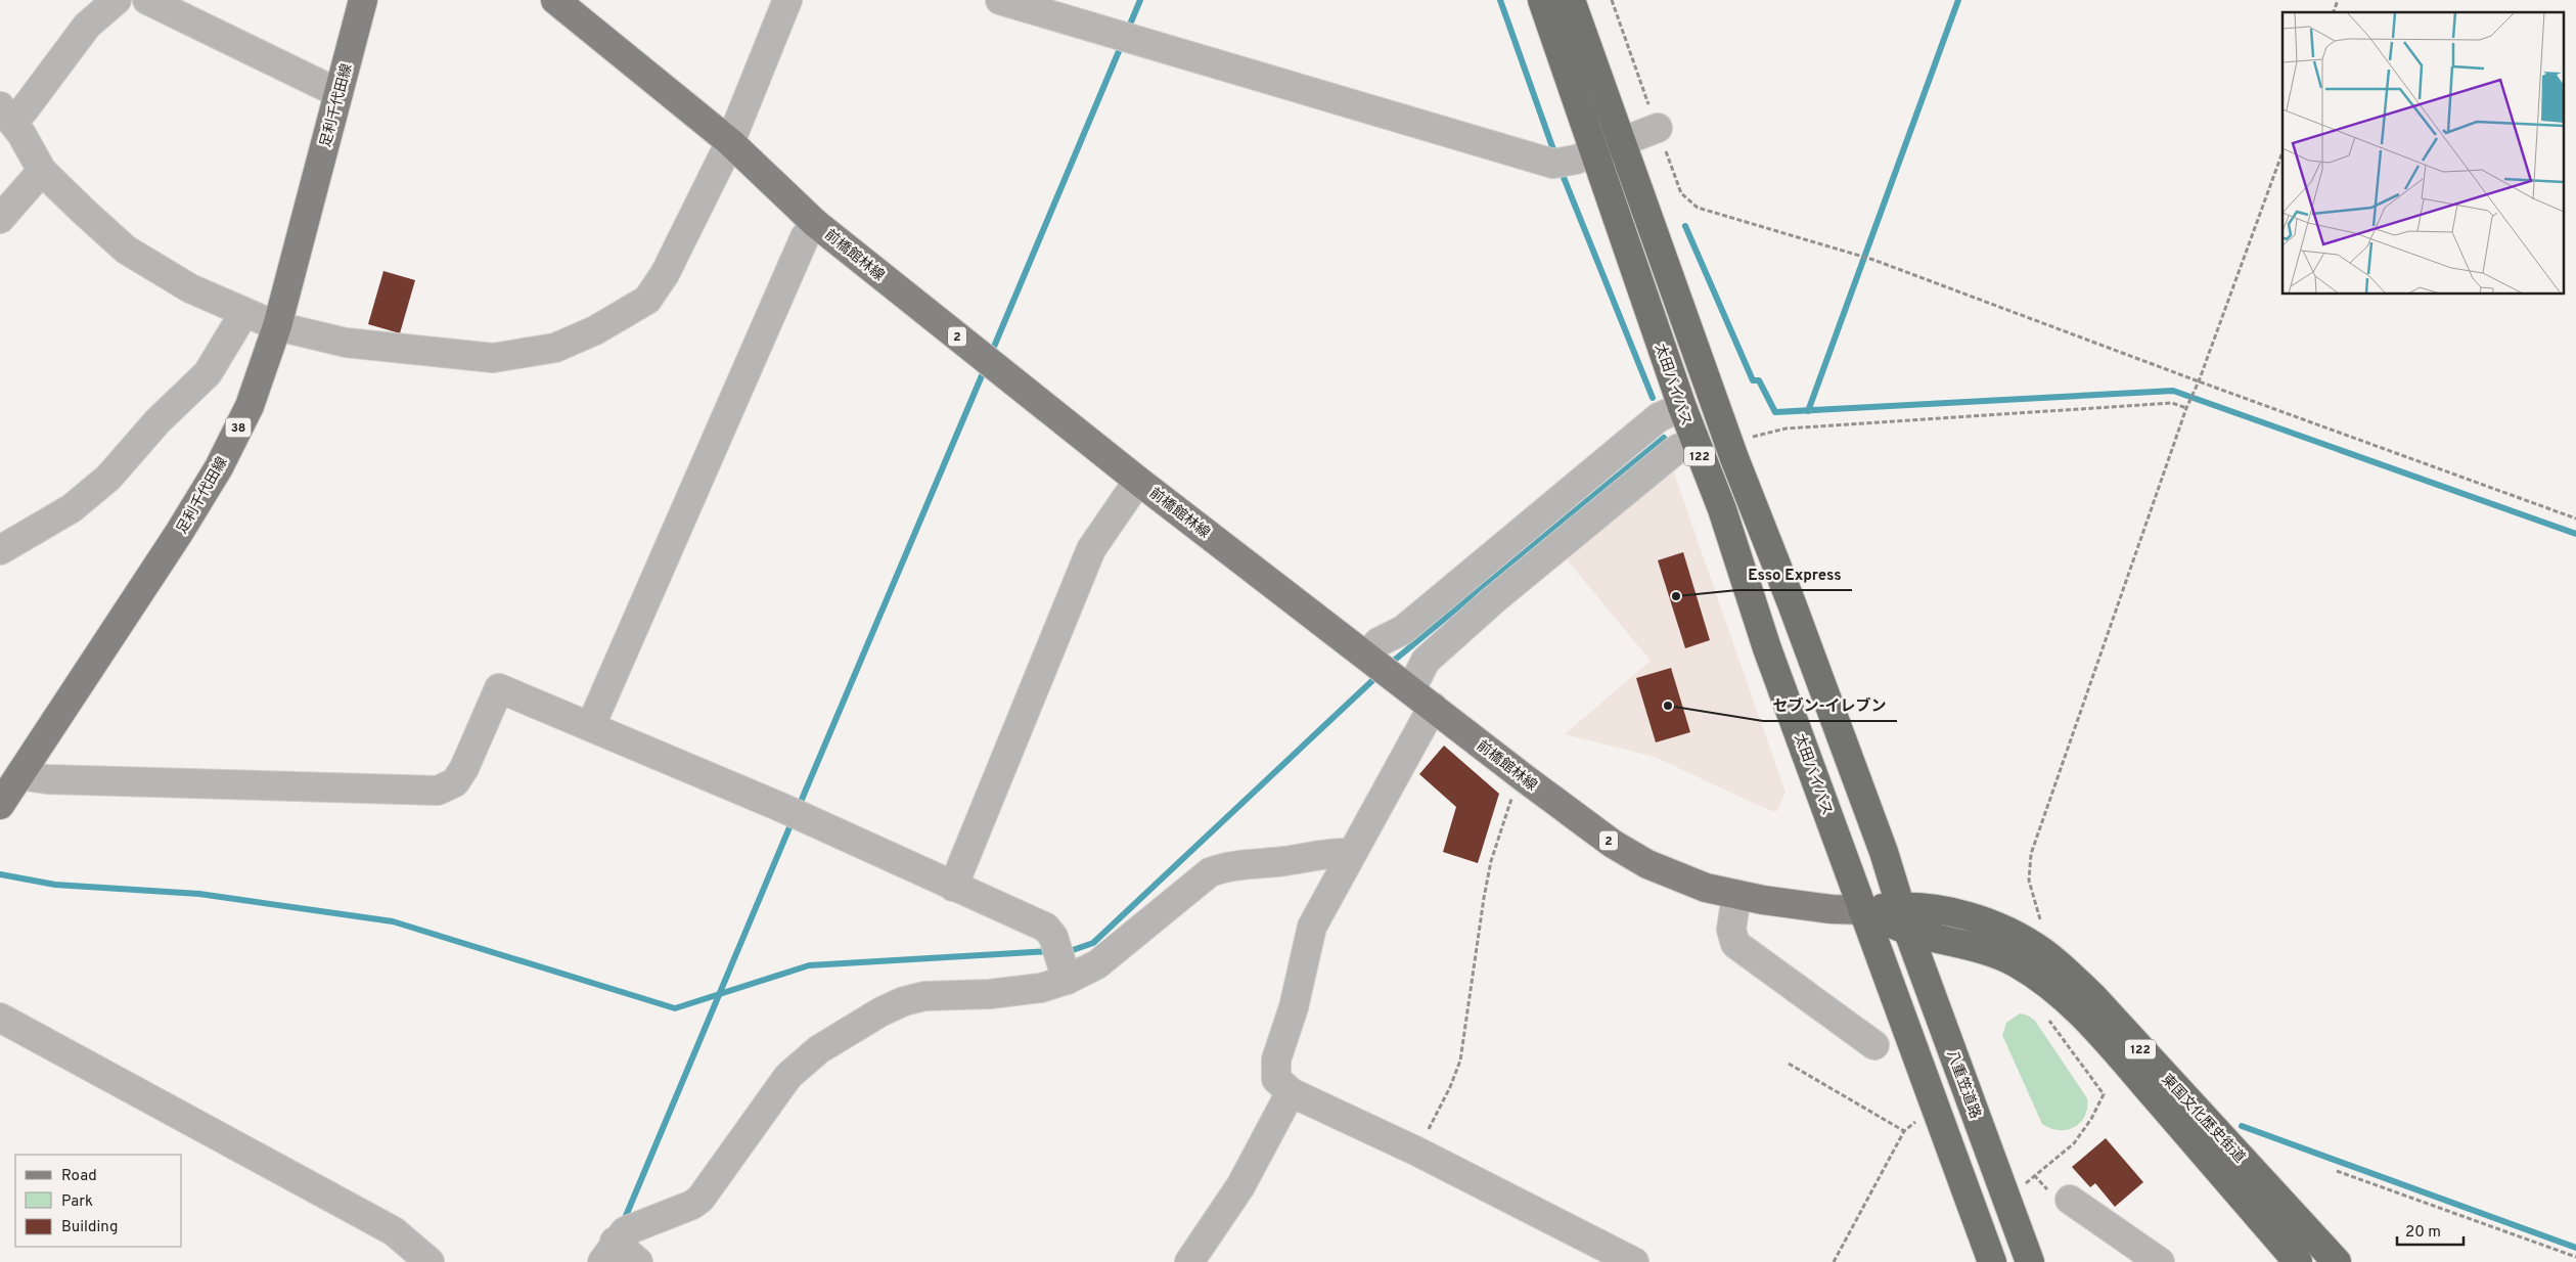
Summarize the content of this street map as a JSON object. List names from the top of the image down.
{
  "streets": {
    "highway": [
      "太田バイパス",
      "122",
      "八重笠道路",
      "東国文化歴史街道"
    ],
    "main road": [
      "足利千代田線",
      "前橋館林線",
      "2",
      "38"
    ]
  },
  "crossings": [
    ["前橋館林線", "太田バイパス"],
    ["前橋館林線", "122"],
    ["前橋館林線", "東国文化歴史街道"],
    ["太田バイパス", "122"],
    ["太田バイパス", "東国文化歴史街道"],
    ["122", "八重笠道路"],
    ["122", "東国文化歴史街道"],
    ["八重笠道路", "東国文化歴史街道"]
  ],
  "places": ["Esso Express", "セブン-イレブン"],
  "legend": ["Road", "Park", "Building"],
  "scale_bar": "20 m"
}
